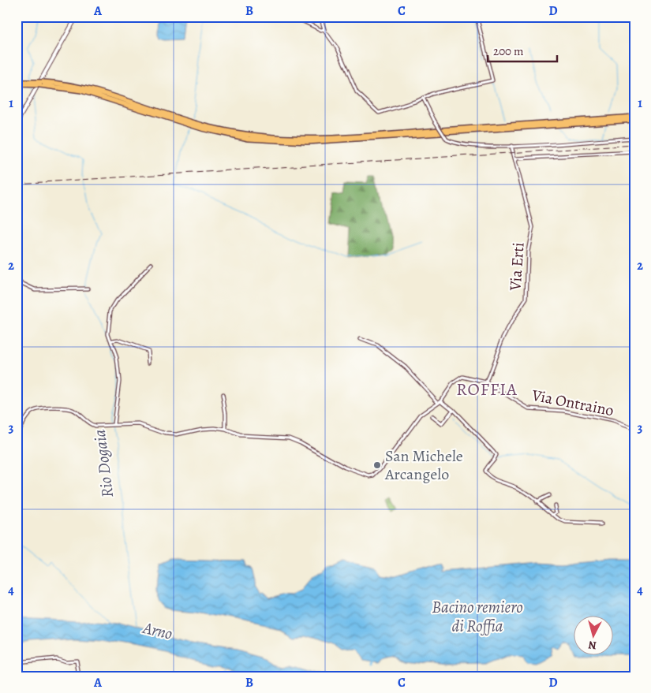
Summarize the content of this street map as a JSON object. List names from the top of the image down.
{
  "streets": {
    "street": ["Via Erti", "Via Ontraino"]
  },
  "crossings": [
    ["Via Erti", "Via Ontraino"]
  ],
  "districts": ["ROFFIA"],
  "water": ["Rio Dogaia", "Bacino remiero di Roffia", "Arno"],
  "places": ["San Michele Arcangelo"],
  "scale_bar": "200 m",
  "north": "bottom",
  "grid": {
    "columns": [
      "A",
      "B",
      "C",
      "D"
    ],
    "rows": [
      "1",
      "2",
      "3",
      "4"
    ]
  }
}
